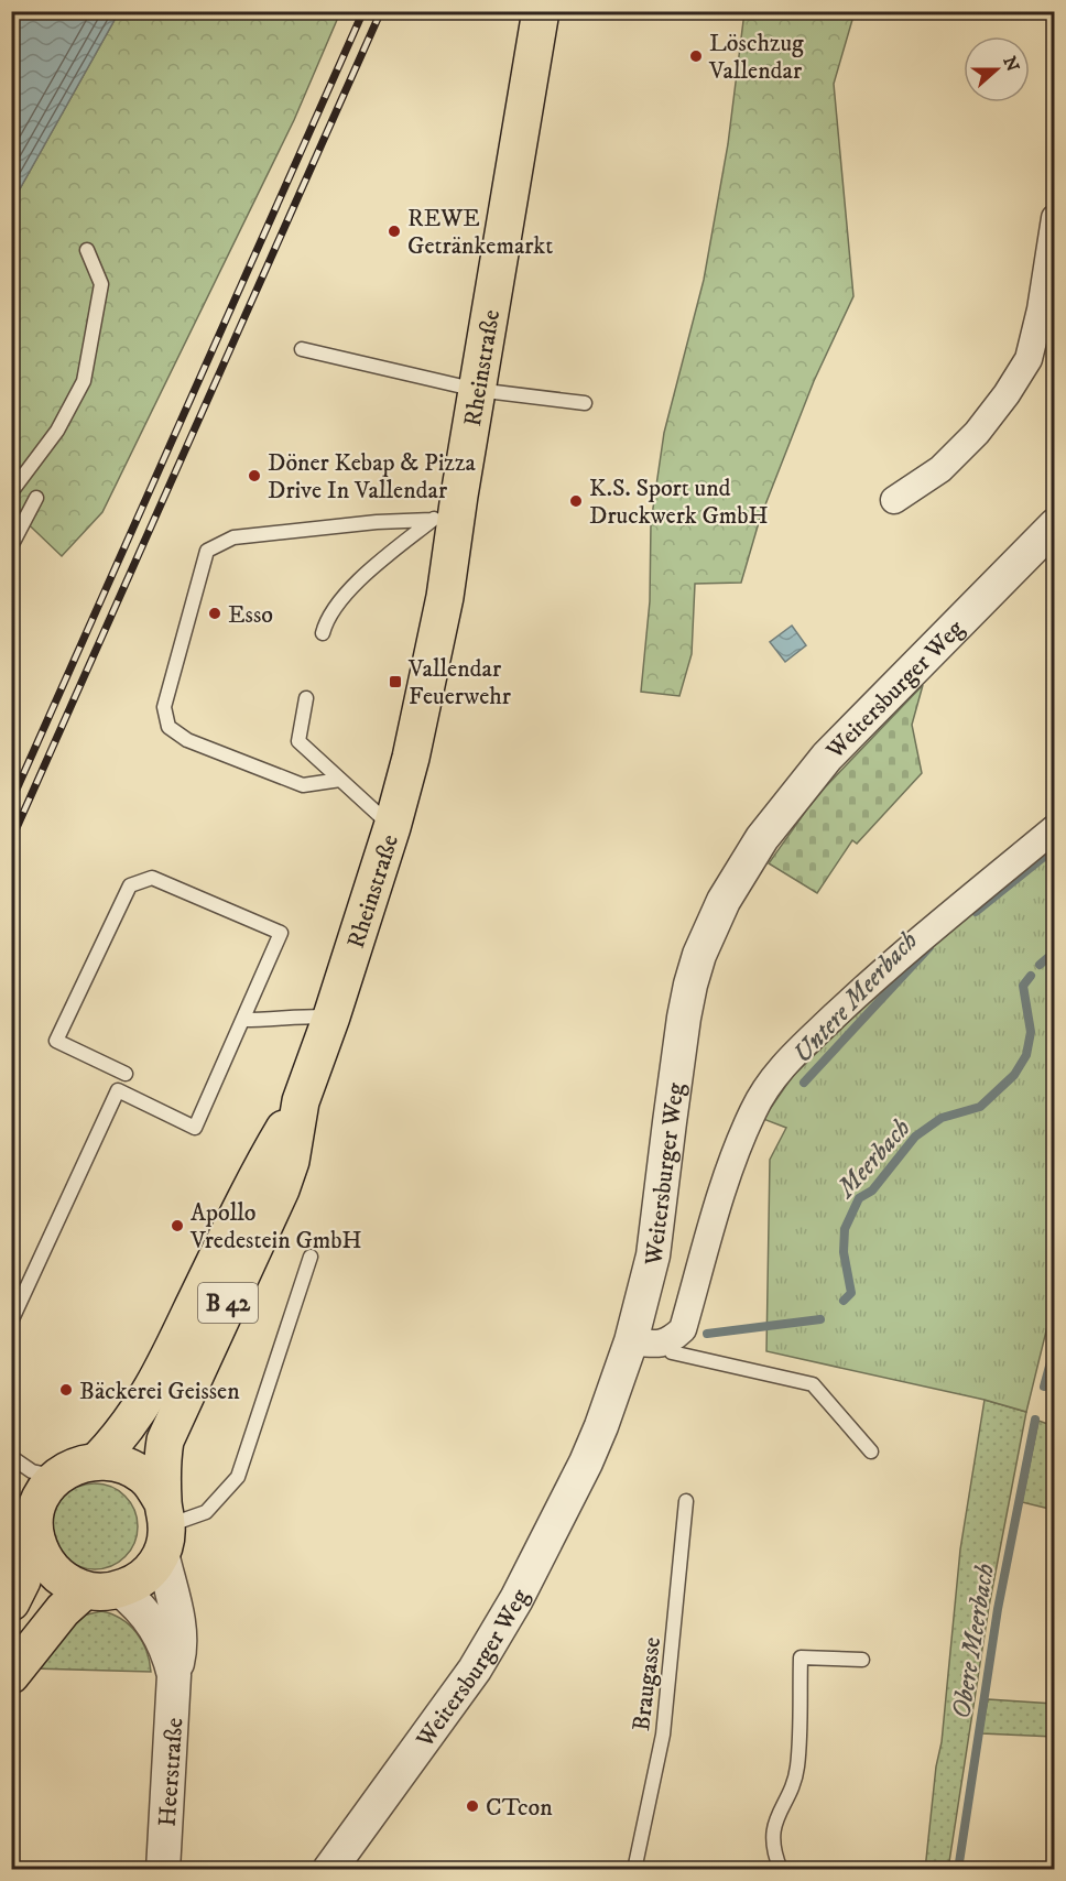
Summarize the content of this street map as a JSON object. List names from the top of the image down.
{
  "streets": {
    "main road": ["Rheinstraße", "B 42"],
    "street": ["Weitersburger Weg", "Heerstraße"],
    "lane": ["Braugasse"]
  },
  "crossings": [
    ["Rheinstraße", "Heerstraße"]
  ],
  "water": ["Untere Meerbach", "Meerbach", "Obere Meerbach"],
  "places": {
    "other": [
      "Löschzug Vallendar",
      "REWE Getränkemarkt",
      "Döner Kebap & Pizza Drive In Vallendar",
      "K.S. Sport und Druckwerk GmbH",
      "Esso",
      "Apollo Vredestein GmbH",
      "Bäckerei Geissen",
      "CTcon"
    ],
    "transit": ["Vallendar Feuerwehr"]
  },
  "north": "right"
}
